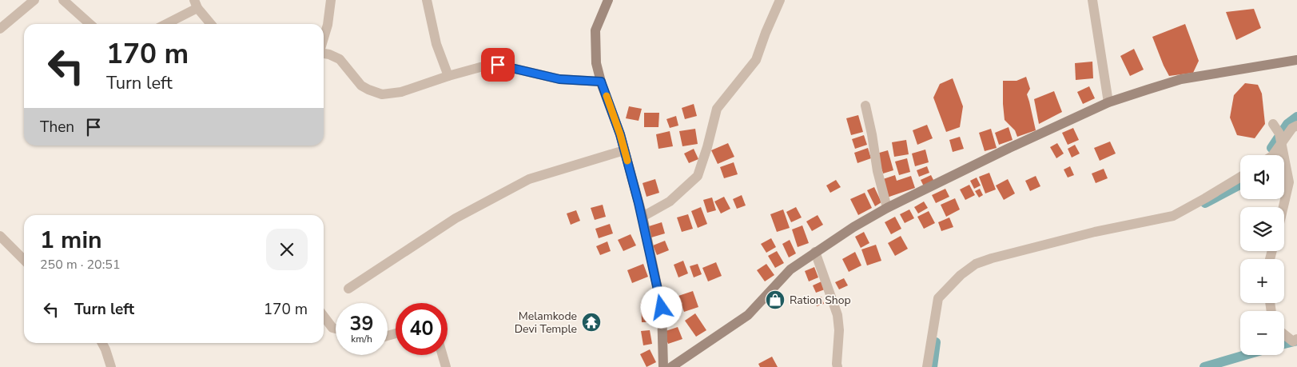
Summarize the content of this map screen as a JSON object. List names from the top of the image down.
{
  "places": {
    "shop": ["Ration Shop"],
    "temple": ["Melamkode Devi Temple"]
  },
  "page": {
    "turn": ["170 m", "Turn left"],
    "then": "Then",
    "map_buttons": ["+", "−"],
    "heading": ["1 min", "250 m · 20:51"],
    "list": [
      {
        "name": "Turn left",
        "value": "170 m"
      }
    ],
    "speed": "39 km/h",
    "limit": "40"
  }
}
